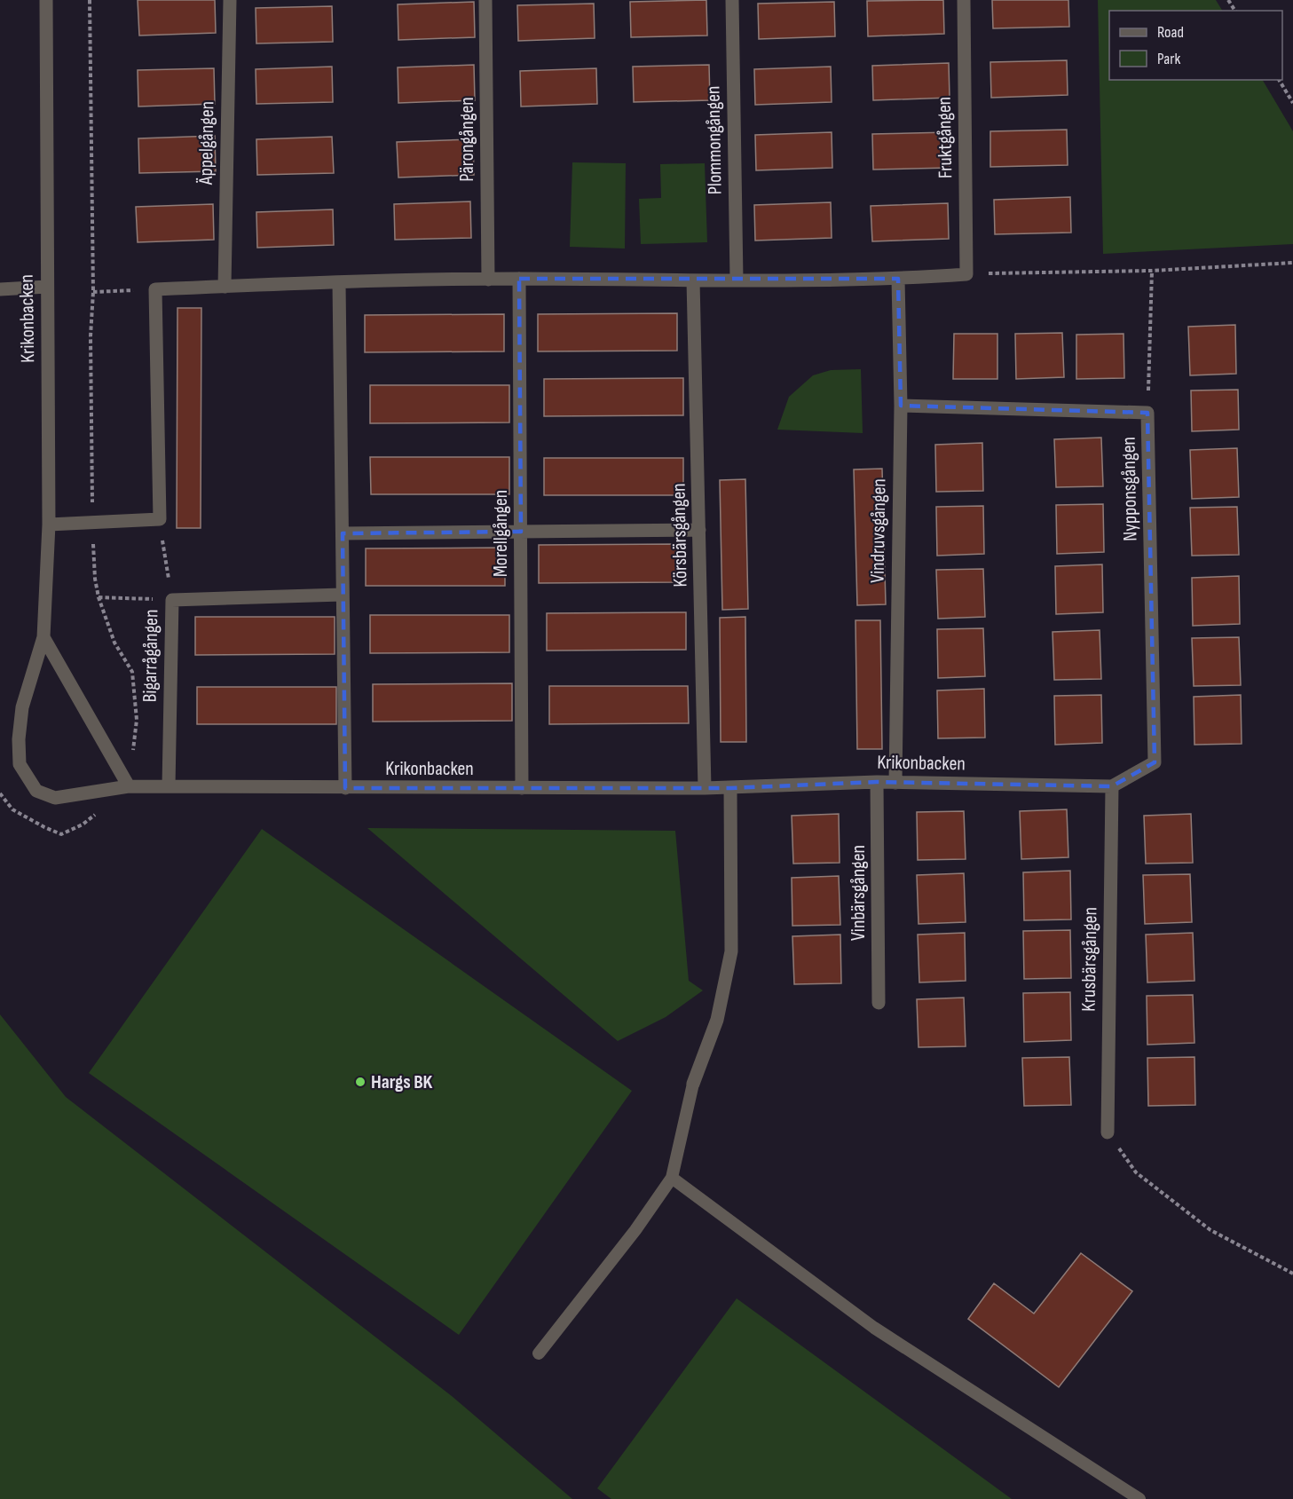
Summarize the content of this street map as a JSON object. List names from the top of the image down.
{
  "streets": {
    "street": [
      "Fruktgången",
      "Pärongången",
      "Plommongången",
      "Äppelgången",
      "Krikonbacken",
      "Nypponsgången",
      "Vindruvsgången",
      "Morellgången",
      "Körsbärsgången",
      "Bigarrågången",
      "Vinbärsgången",
      "Krusbärsgången"
    ]
  },
  "crossings": [
    ["Krikonbacken", "Nypponsgången"],
    ["Krikonbacken", "Vindruvsgången"],
    ["Krikonbacken", "Morellgången"],
    ["Krikonbacken", "Körsbärsgången"],
    ["Krikonbacken", "Bigarrågången"],
    ["Krikonbacken", "Vinbärsgången"],
    ["Krikonbacken", "Krusbärsgången"],
    ["Nypponsgången", "Vindruvsgången"],
    ["Nypponsgången", "Krusbärsgången"]
  ],
  "places": ["Hargs BK"],
  "legend": ["Road", "Park"]
}
